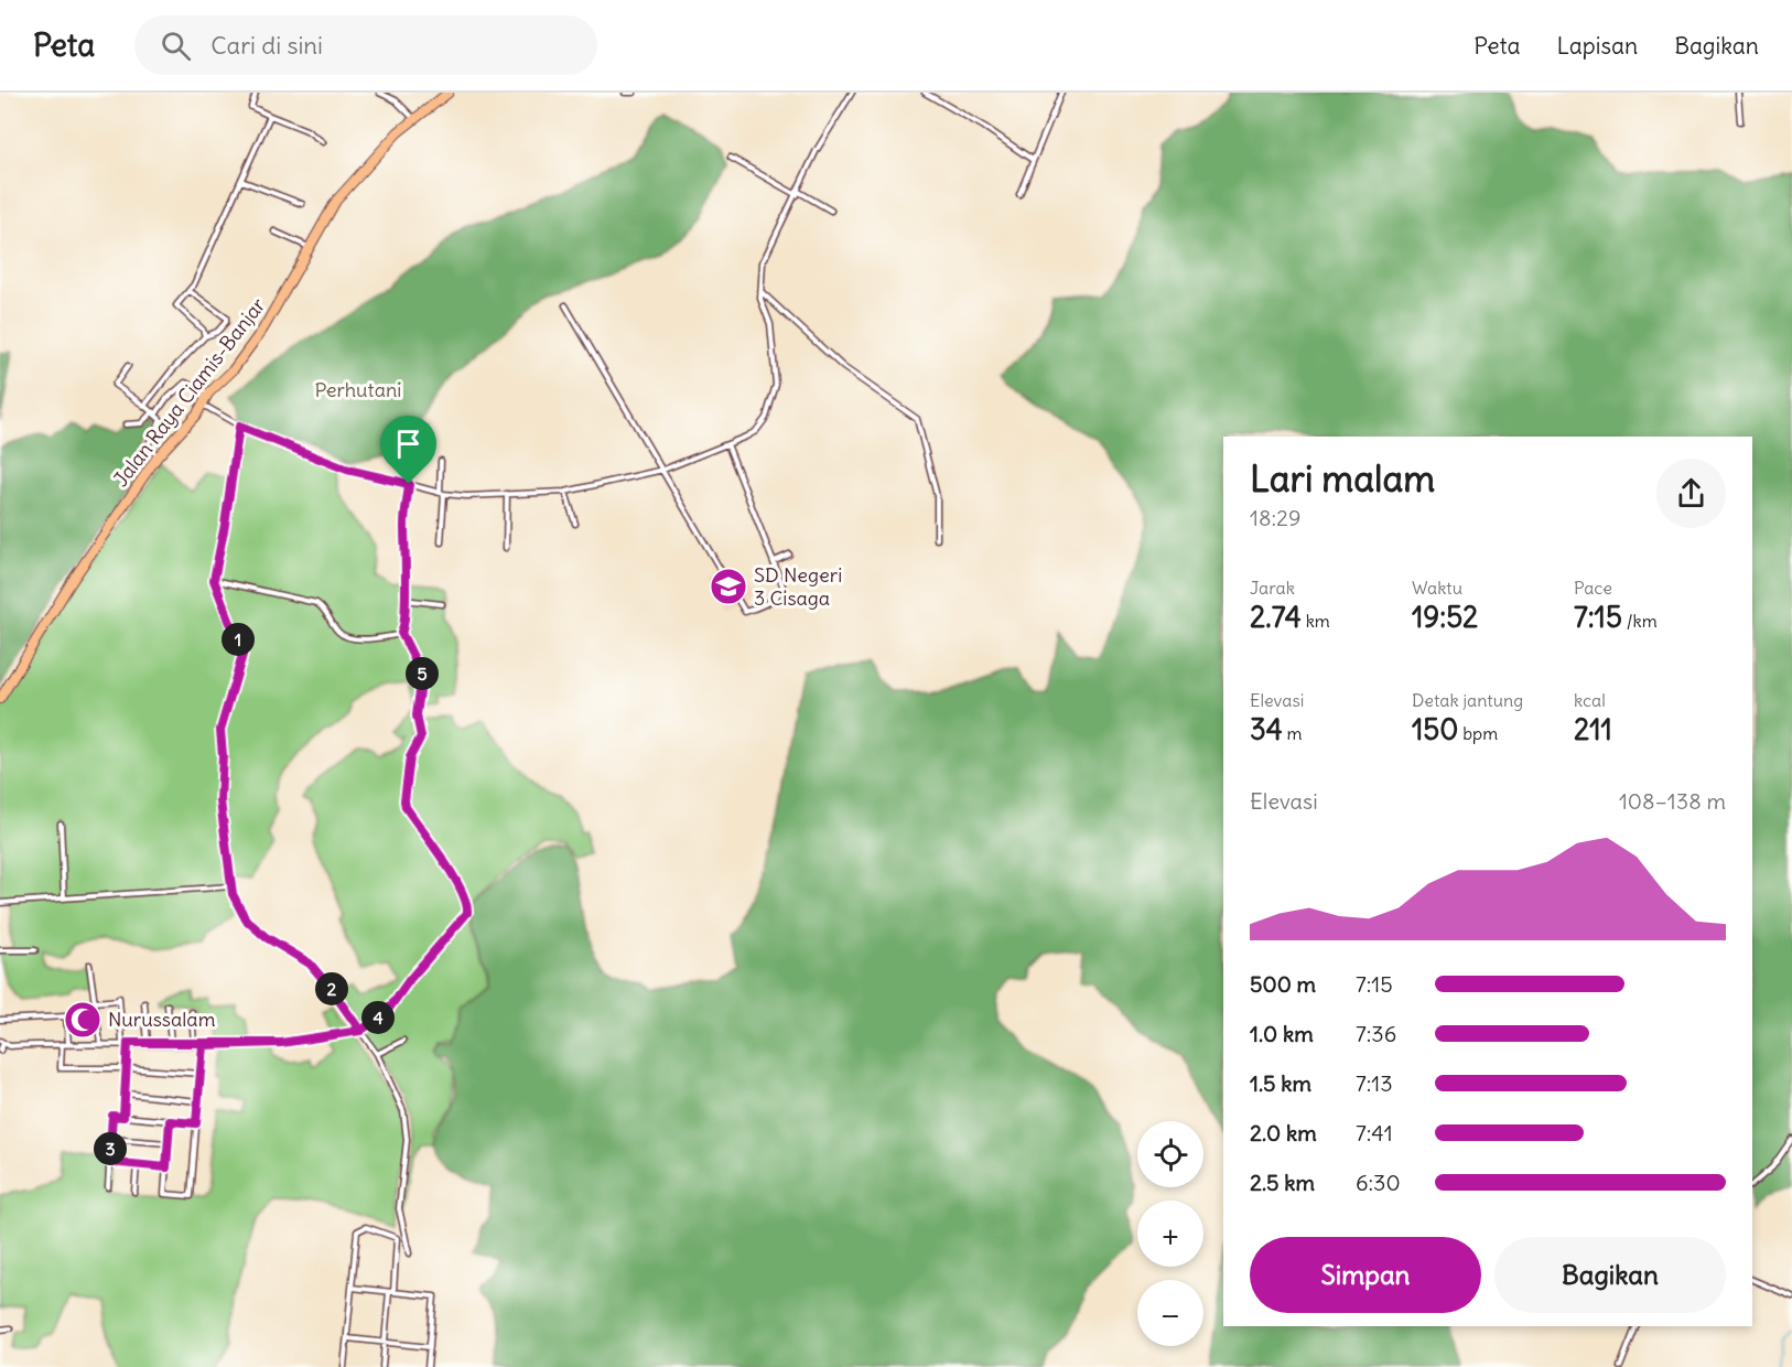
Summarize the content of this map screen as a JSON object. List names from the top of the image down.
{
  "streets": {
    "highway": ["Jalan Raya Ciamis-Banjar"]
  },
  "parks": ["Perhutani"],
  "places": {
    "school or university": ["SD Negeri 3 Cisaga"],
    "mosque": ["Nurussalam"]
  },
  "page": {
    "header": "Peta",
    "search": "Cari di sini",
    "nav": ["Peta", "Lapisan", "Bagikan"],
    "heading": ["Lari malam", "18:29"],
    "stats": [
      ["Jarak", "2.74 km"],
      ["Waktu", "19:52"],
      ["Pace", "7:15 /km"],
      ["Elevasi", "34 m"],
      ["Detak jantung", "150 bpm"],
      ["kcal", "211"]
    ],
    "pins": [
      "1",
      "5",
      "2",
      "4",
      "3"
    ],
    "chart": ["Elevasi", "108–138 m"],
    "list": [
      {
        "name": "500 m",
        "note": "7:15"
      },
      {
        "name": "1.0 km",
        "note": "7:36"
      },
      {
        "name": "1.5 km",
        "note": "7:13"
      },
      {
        "name": "2.0 km",
        "note": "7:41"
      },
      {
        "name": "2.5 km",
        "note": "6:30"
      }
    ],
    "map_buttons": ["+", "−"],
    "buttons": ["Simpan", "Bagikan"]
  }
}
